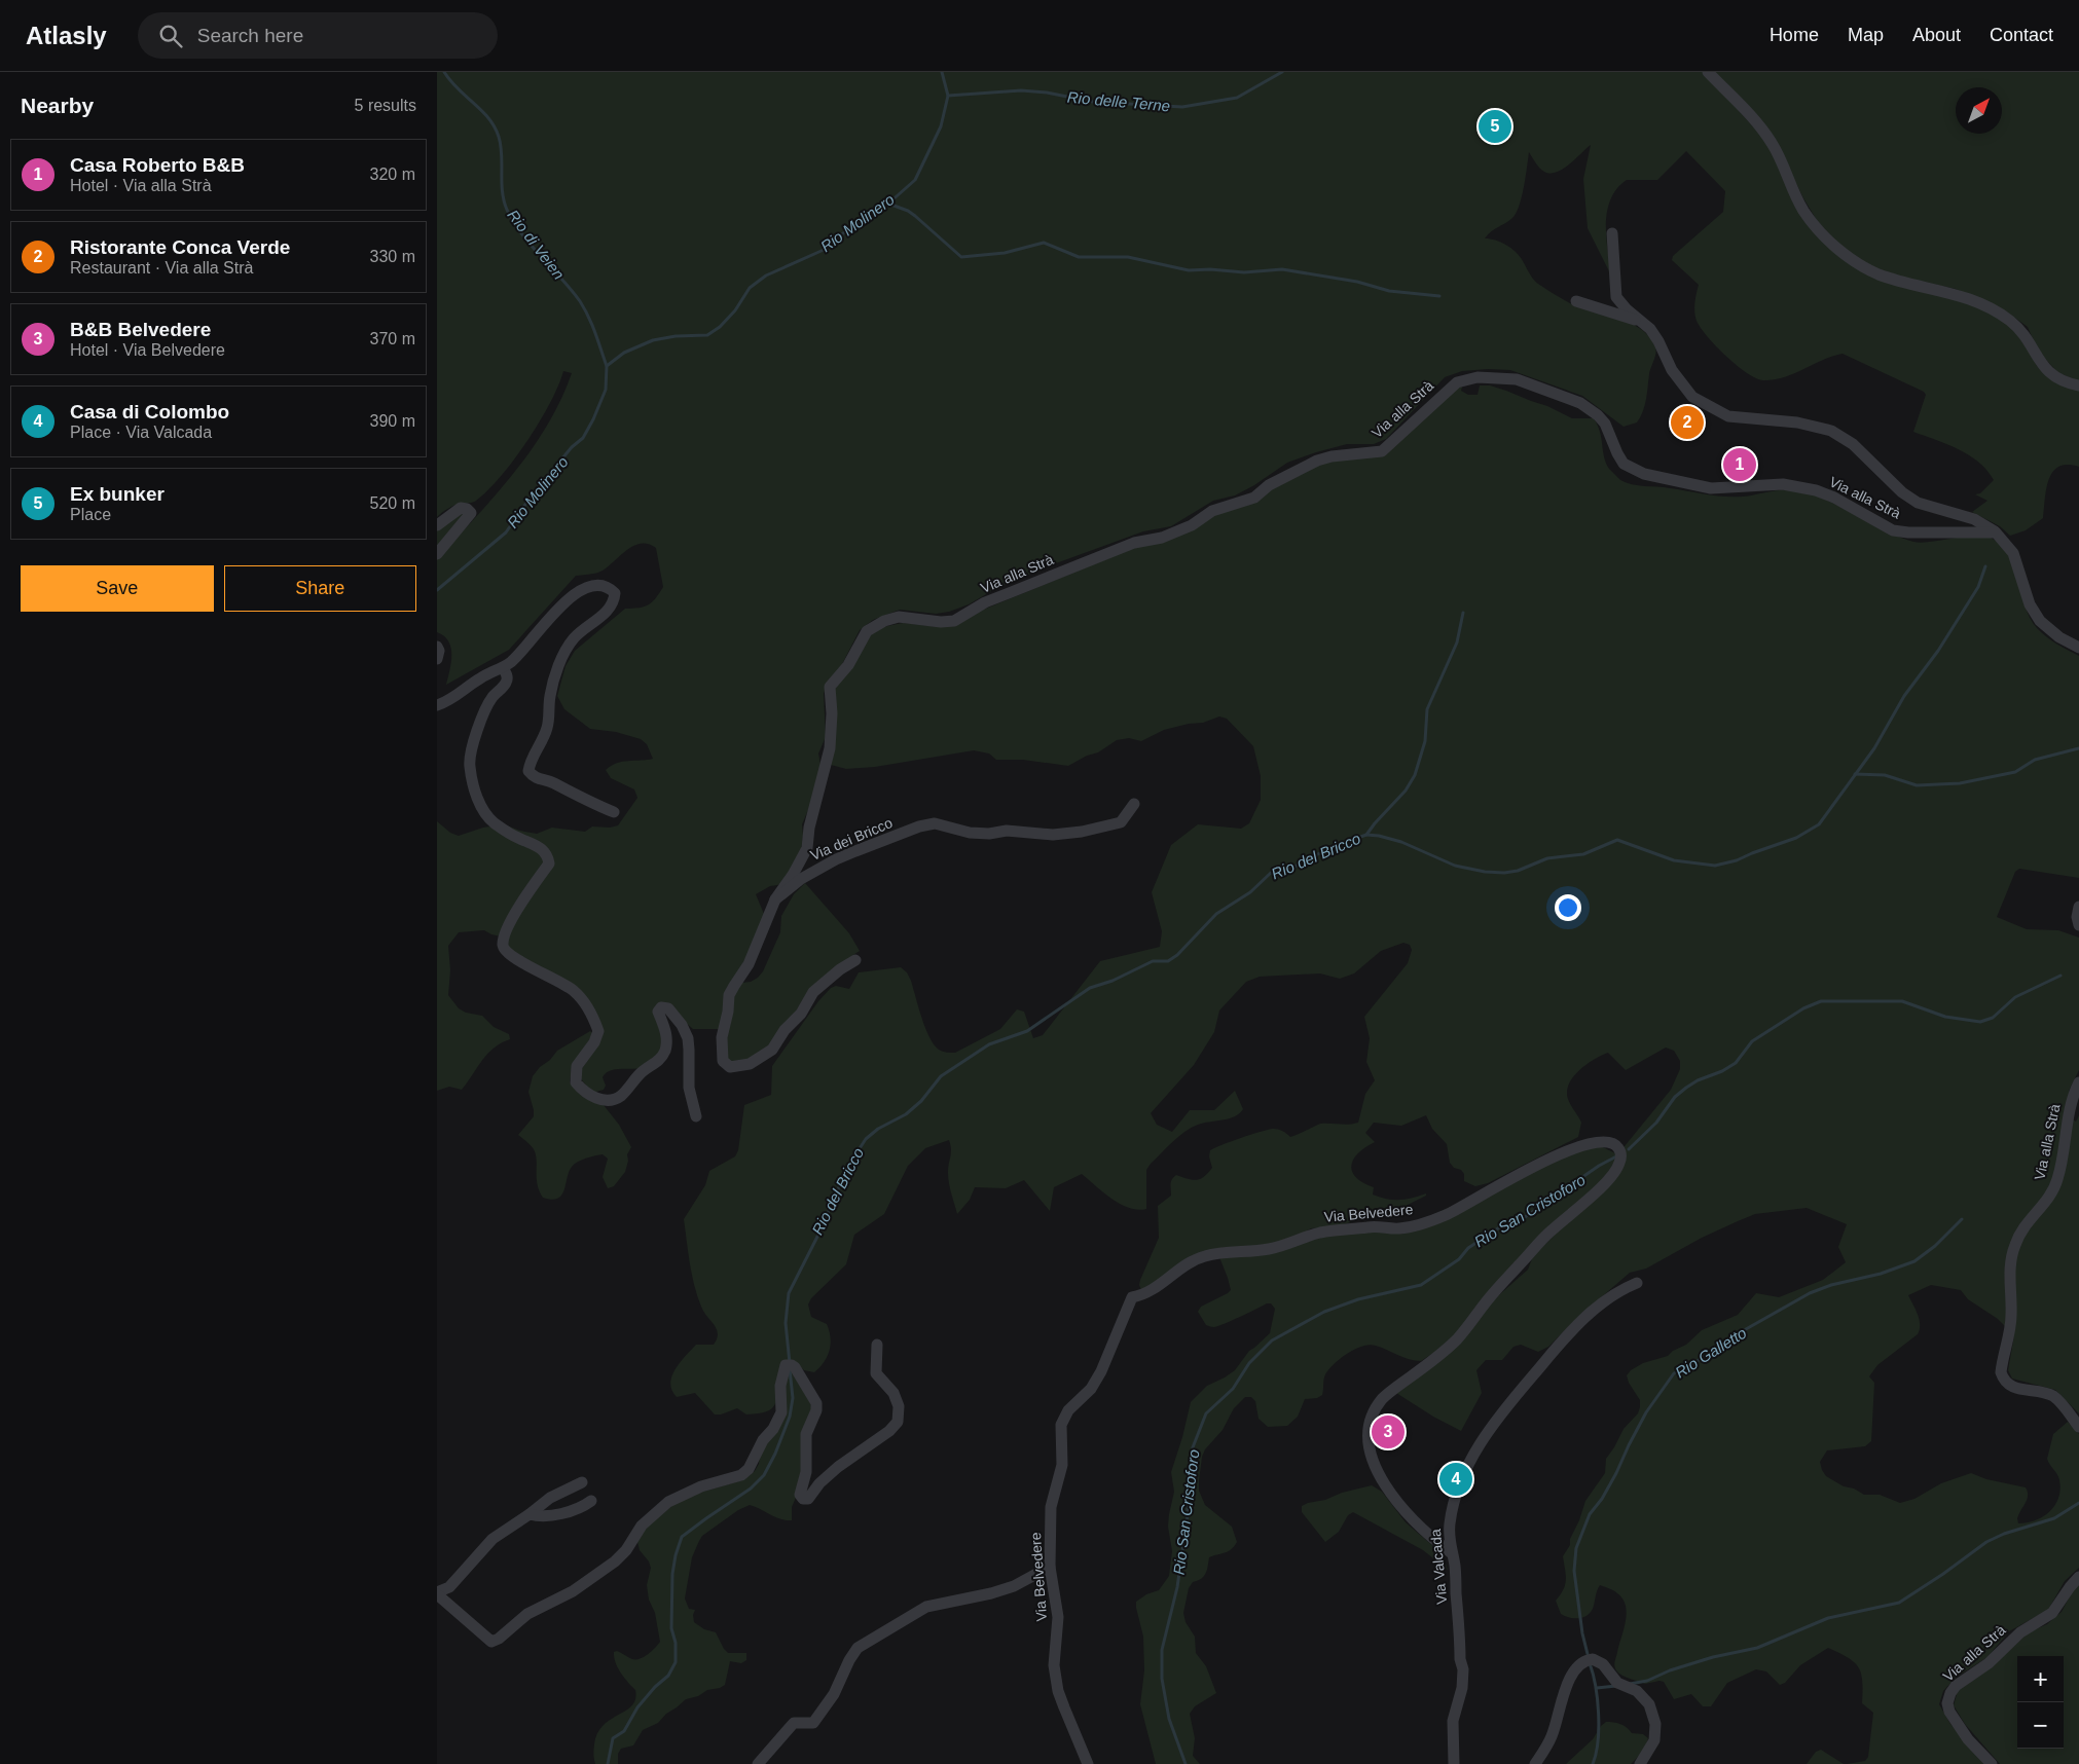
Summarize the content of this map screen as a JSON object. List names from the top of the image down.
{
  "streets": {
    "street": [
      "Via alla Strà",
      "Via dei Bricco",
      "Via Belvedere",
      "Via Valcada"
    ]
  },
  "crossings": [
    ["Via alla Strà", "Via dei Bricco"],
    ["Via Belvedere", "Via Valcada"]
  ],
  "water": [
    "Rio delle Terne",
    "Rio Molinero",
    "Rio di Veien",
    "Rio del Bricco",
    "Rio San Cristoforo",
    "Rio Galletto"
  ],
  "north": "top right",
  "page": {
    "header": "Atlasly",
    "search": "Search here",
    "nav": [
      "Home",
      "Map",
      "About",
      "Contact"
    ],
    "heading": ["Nearby", "5 results"],
    "pins": [
      "5",
      "2",
      "1",
      "3",
      "4"
    ],
    "list": [
      {
        "mark": "1",
        "name": "Casa Roberto B&B",
        "note": "Hotel · Via alla Strà",
        "value": "320 m"
      },
      {
        "mark": "2",
        "name": "Ristorante Conca Verde",
        "note": "Restaurant · Via alla Strà",
        "value": "330 m"
      },
      {
        "mark": "3",
        "name": "B&B Belvedere",
        "note": "Hotel · Via Belvedere",
        "value": "370 m"
      },
      {
        "mark": "4",
        "name": "Casa di Colombo",
        "note": "Place · Via Valcada",
        "value": "390 m"
      },
      {
        "mark": "5",
        "name": "Ex bunker",
        "note": "Place",
        "value": "520 m"
      }
    ],
    "buttons": ["Save", "Share"],
    "map_buttons": ["+", "−"]
  }
}
